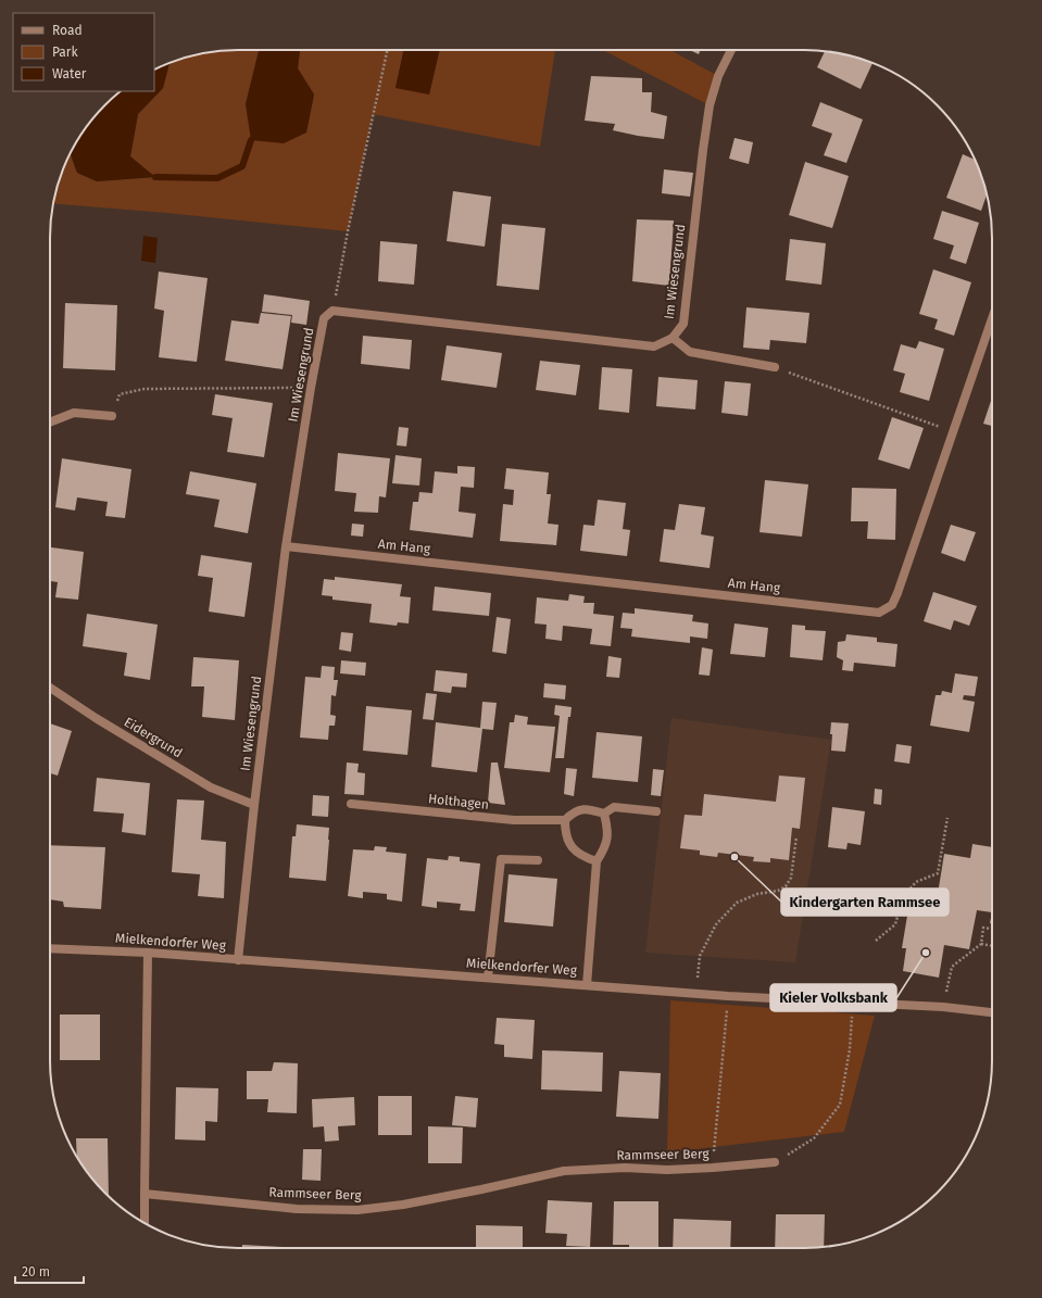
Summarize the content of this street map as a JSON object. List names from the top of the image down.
{
  "streets": {
    "street": [
      "Im Wiesengrund",
      "Am Hang",
      "Eidergrund",
      "Holthagen",
      "Mielkendorfer Weg",
      "Rammseer Berg"
    ]
  },
  "crossings": [
    ["Im Wiesengrund", "Am Hang"],
    ["Im Wiesengrund", "Eidergrund"],
    ["Im Wiesengrund", "Mielkendorfer Weg"]
  ],
  "places": ["Kindergarten Rammsee", "Kieler Volksbank"],
  "legend": ["Road", "Park", "Water"],
  "scale_bar": "20 m"
}
